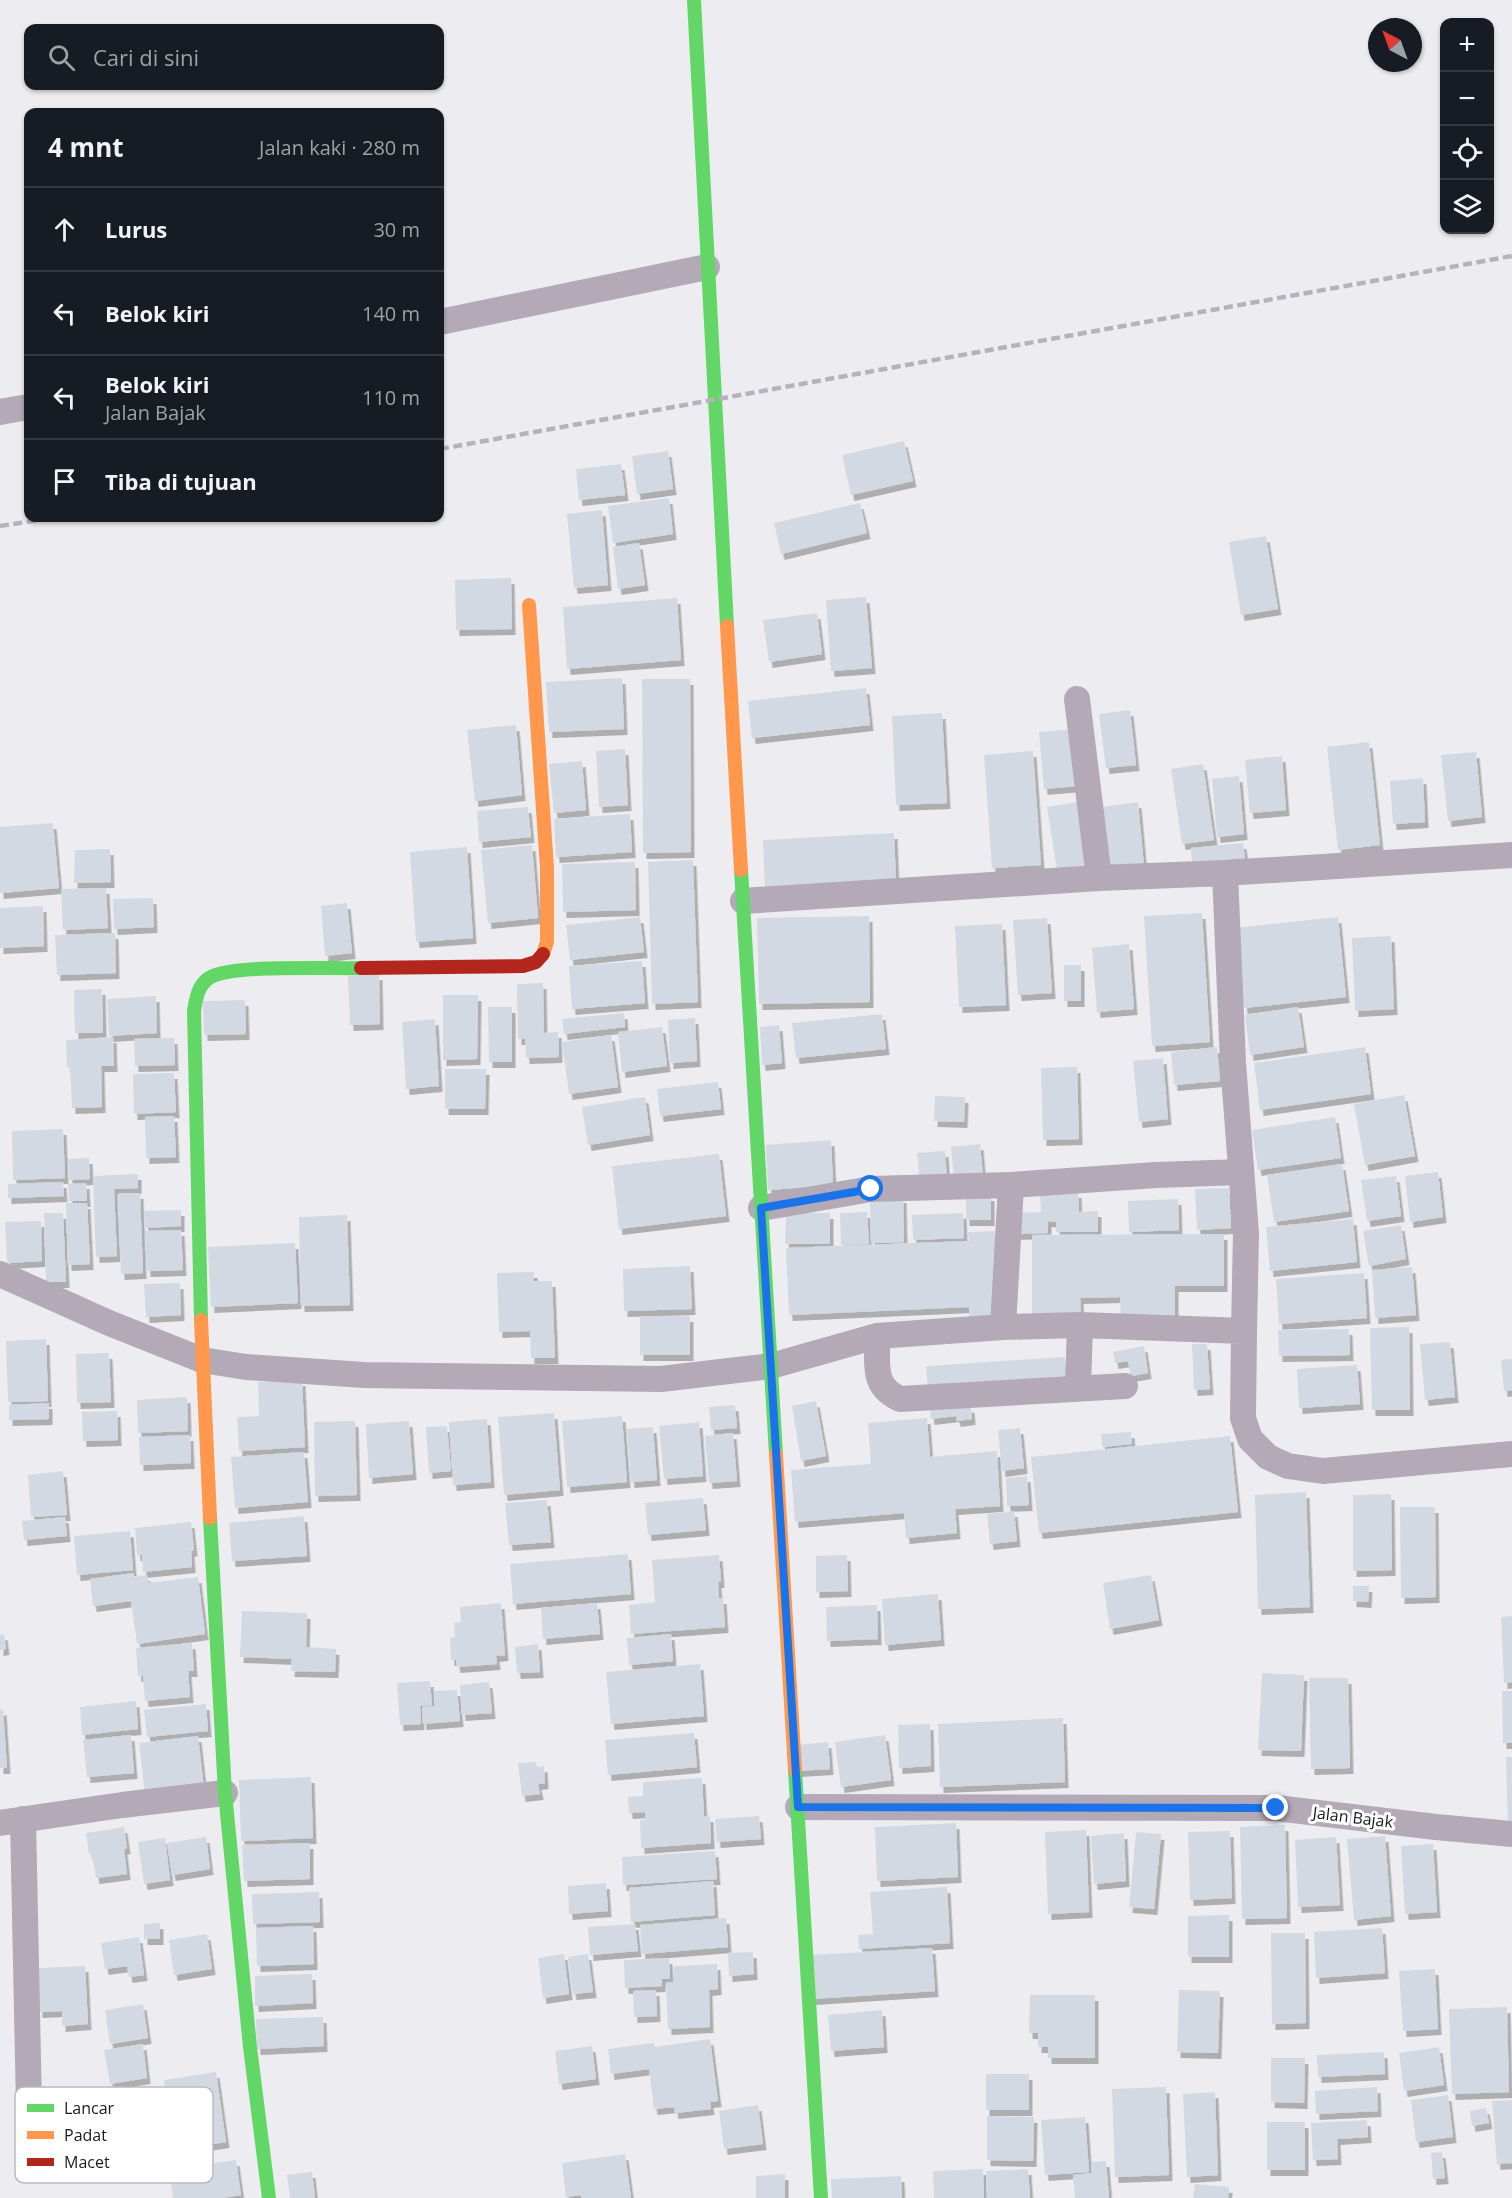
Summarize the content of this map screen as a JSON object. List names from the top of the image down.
{
  "streets": {
    "street": ["Jalan Bajak"]
  },
  "legend": ["Lancar", "Padat", "Macet"],
  "north": "top left",
  "page": {
    "map_buttons": ["+", "−"],
    "search": "Cari di sini",
    "heading": ["4 mnt", "Jalan kaki · 280 m"],
    "list": [
      ["Lurus", "30 m"],
      ["Belok kiri", "140 m"],
      ["Belok kiri", "Jalan Bajak", "110 m"],
      "Tiba di tujuan"
    ]
  }
}
